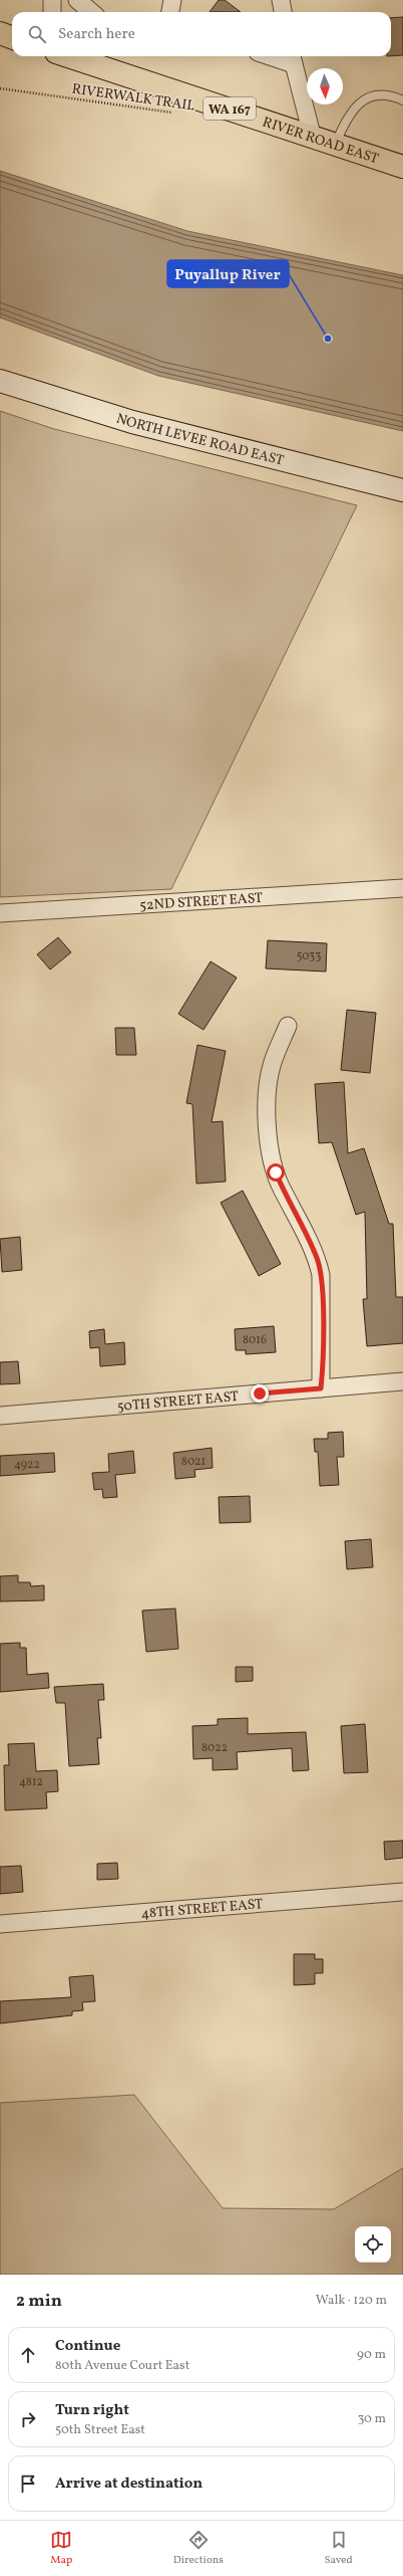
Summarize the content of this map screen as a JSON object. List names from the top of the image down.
{
  "streets": {
    "main road": ["WA 167", "RIVER ROAD EAST"],
    "street": [
      "NORTH LEVEE ROAD EAST",
      "52ND STREET EAST",
      "50TH STREET EAST",
      "48TH STREET EAST"
    ],
    "path": ["RIVERWALK TRAIL"]
  },
  "places": ["Puyallup River"],
  "house_numbers": [
    "5033",
    "8016",
    "8021",
    "4922",
    "8022",
    "4812"
  ],
  "north": "bottom",
  "page": {
    "search": "Search here",
    "heading": ["2 min", "Walk · 120 m"],
    "list": [
      ["Continue", "80th Avenue Court East", "90 m"],
      ["Turn right", "50th Street East", "30 m"],
      "Arrive at destination"
    ],
    "nav": ["Map", "Directions", "Saved"]
  }
}
